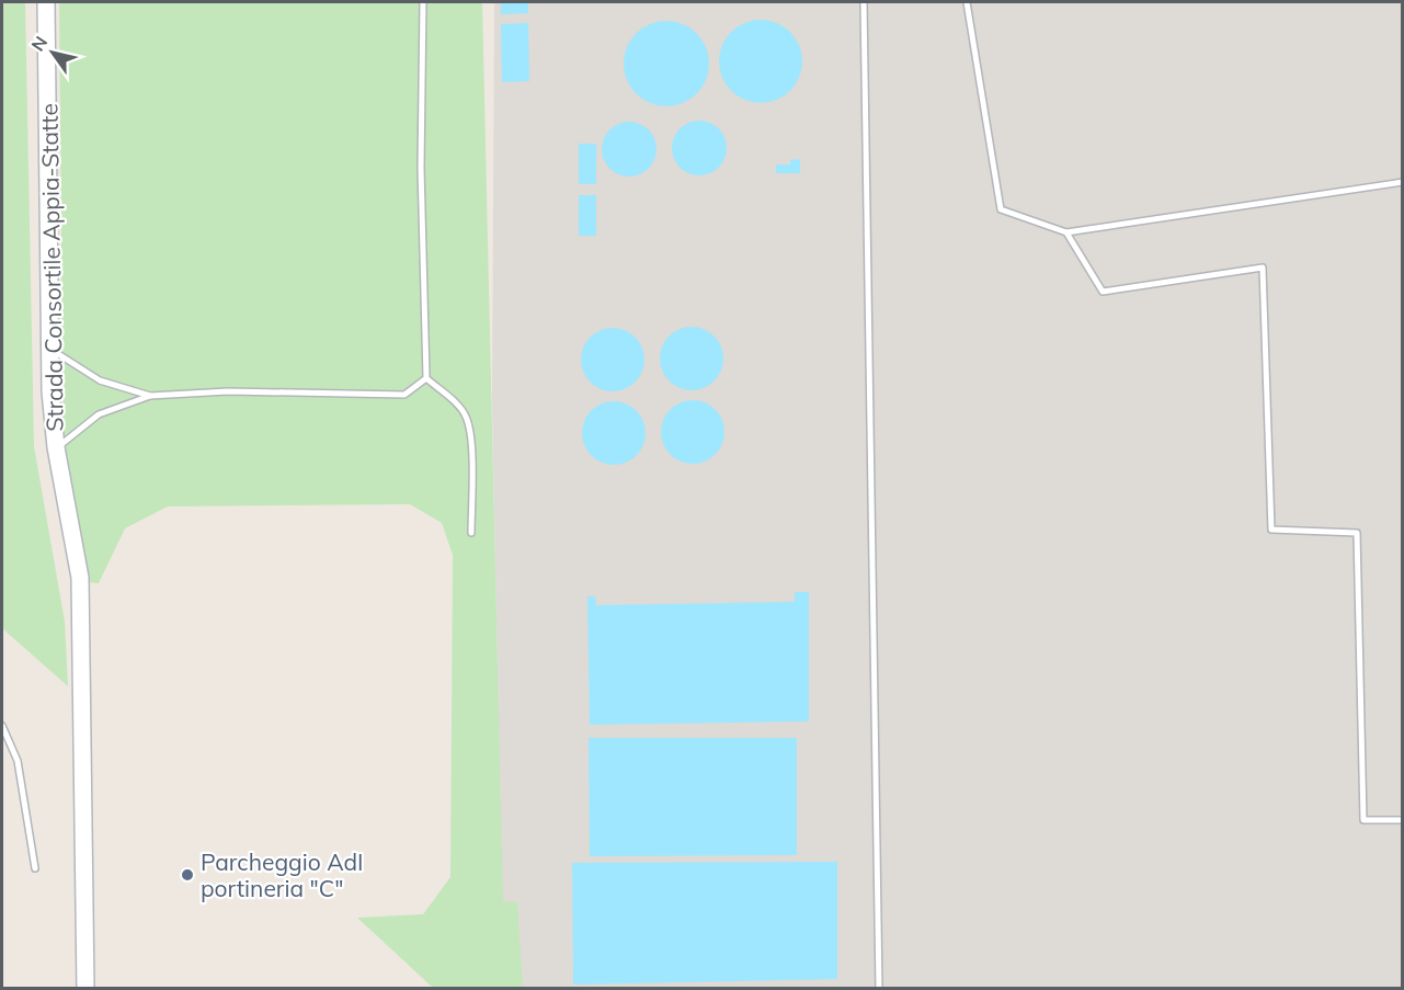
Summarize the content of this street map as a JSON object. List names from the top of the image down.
{
  "streets": {
    "street": ["Strada Consortile Appia-Statte"]
  },
  "places": ["Parcheggio AdI portineria \"C\""],
  "north": "top left"
}
